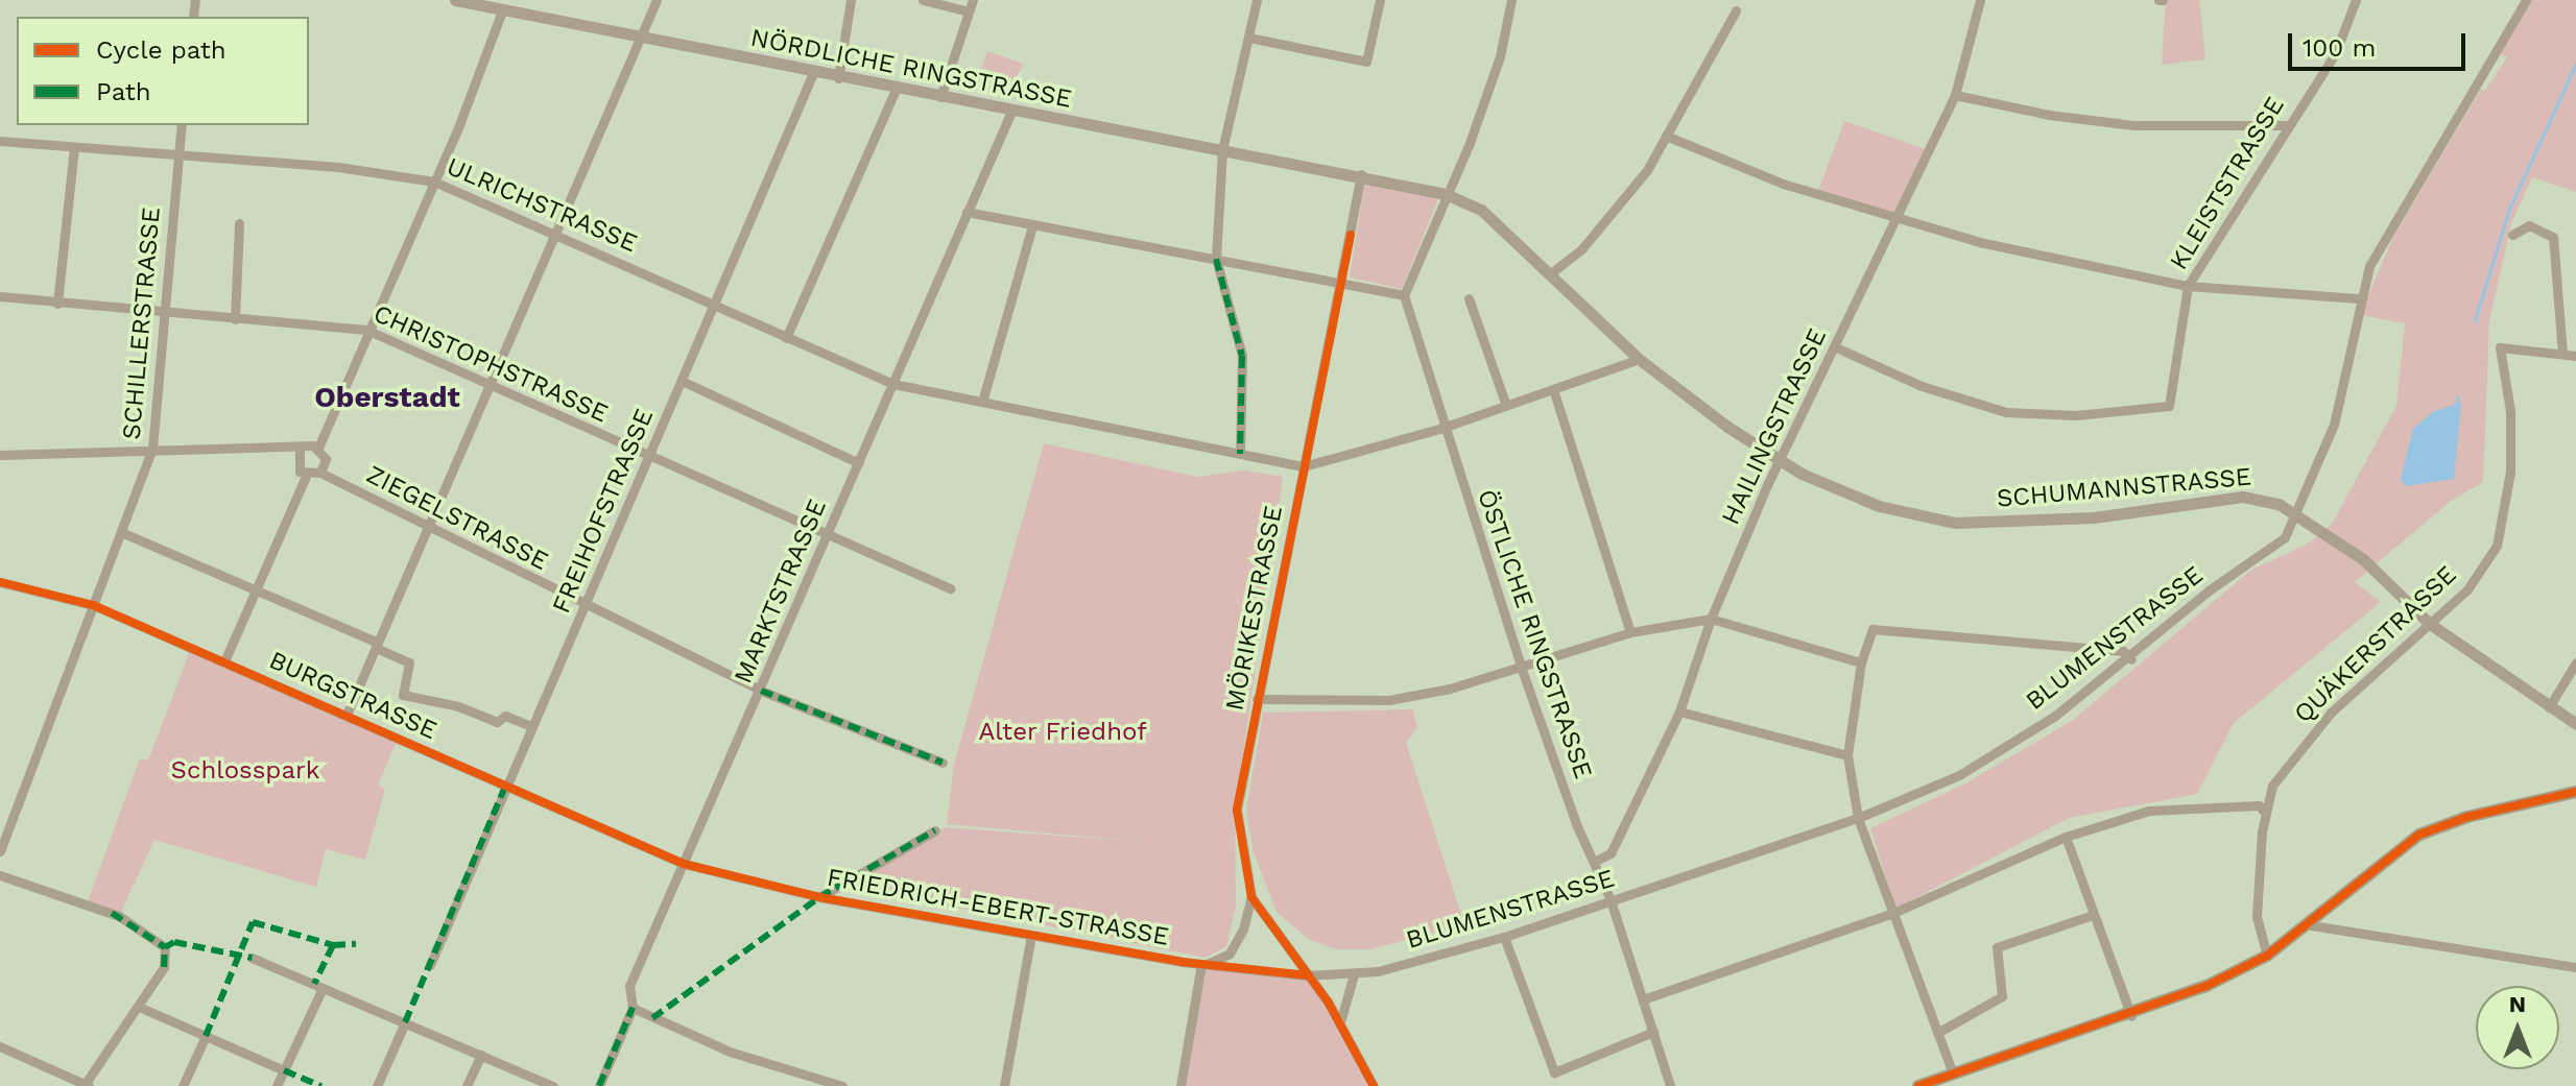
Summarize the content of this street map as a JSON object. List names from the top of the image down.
{
  "streets": {
    "street": [
      "NÖRDLICHE RINGSTRASSE",
      "KLEISTSTRASSE",
      "ULRICHSTRASSE",
      "SCHILLERSTRASSE",
      "CHRISTOPHSTRASSE",
      "HAILINGSTRASSE",
      "SCHUMANNSTRASSE",
      "FREIHOFSTRASSE",
      "ZIEGELSTRASSE",
      "MARKTSTRASSE",
      "MÖRIKESTRASSE",
      "ÖSTLICHE RINGSTRASSE",
      "BLUMENSTRASSE",
      "QUÄKERSTRASSE",
      "BURGSTRASSE",
      "FRIEDRICH-EBERT-STRASSE"
    ]
  },
  "crossings": [
    ["NÖRDLICHE RINGSTRASSE", "SCHUMANNSTRASSE"],
    ["NÖRDLICHE RINGSTRASSE", "FREIHOFSTRASSE"],
    ["NÖRDLICHE RINGSTRASSE", "MARKTSTRASSE"],
    ["NÖRDLICHE RINGSTRASSE", "MÖRIKESTRASSE"],
    ["KLEISTSTRASSE", "HAILINGSTRASSE"],
    ["ULRICHSTRASSE", "SCHILLERSTRASSE"],
    ["ULRICHSTRASSE", "FREIHOFSTRASSE"],
    ["ULRICHSTRASSE", "MARKTSTRASSE"],
    ["ULRICHSTRASSE", "MÖRIKESTRASSE"],
    ["SCHILLERSTRASSE", "CHRISTOPHSTRASSE"],
    ["SCHILLERSTRASSE", "BURGSTRASSE"],
    ["CHRISTOPHSTRASSE", "FREIHOFSTRASSE"],
    ["CHRISTOPHSTRASSE", "MARKTSTRASSE"],
    ["HAILINGSTRASSE", "SCHUMANNSTRASSE"],
    ["HAILINGSTRASSE", "ÖSTLICHE RINGSTRASSE"],
    ["SCHUMANNSTRASSE", "MÖRIKESTRASSE"],
    ["SCHUMANNSTRASSE", "BLUMENSTRASSE"],
    ["SCHUMANNSTRASSE", "QUÄKERSTRASSE"],
    ["FREIHOFSTRASSE", "ZIEGELSTRASSE"],
    ["FREIHOFSTRASSE", "BURGSTRASSE"],
    ["ZIEGELSTRASSE", "MARKTSTRASSE"],
    ["MARKTSTRASSE", "BURGSTRASSE"],
    ["MARKTSTRASSE", "FRIEDRICH-EBERT-STRASSE"],
    ["MÖRIKESTRASSE", "BLUMENSTRASSE"],
    ["MÖRIKESTRASSE", "FRIEDRICH-EBERT-STRASSE"],
    ["ÖSTLICHE RINGSTRASSE", "BLUMENSTRASSE"],
    ["BLUMENSTRASSE", "FRIEDRICH-EBERT-STRASSE"],
    ["BURGSTRASSE", "FRIEDRICH-EBERT-STRASSE"]
  ],
  "districts": ["Oberstadt"],
  "parks": ["Alter Friedhof", "Schlosspark"],
  "legend": ["Cycle path", "Path"],
  "scale_bar": "100 m",
  "north": "top"
}
